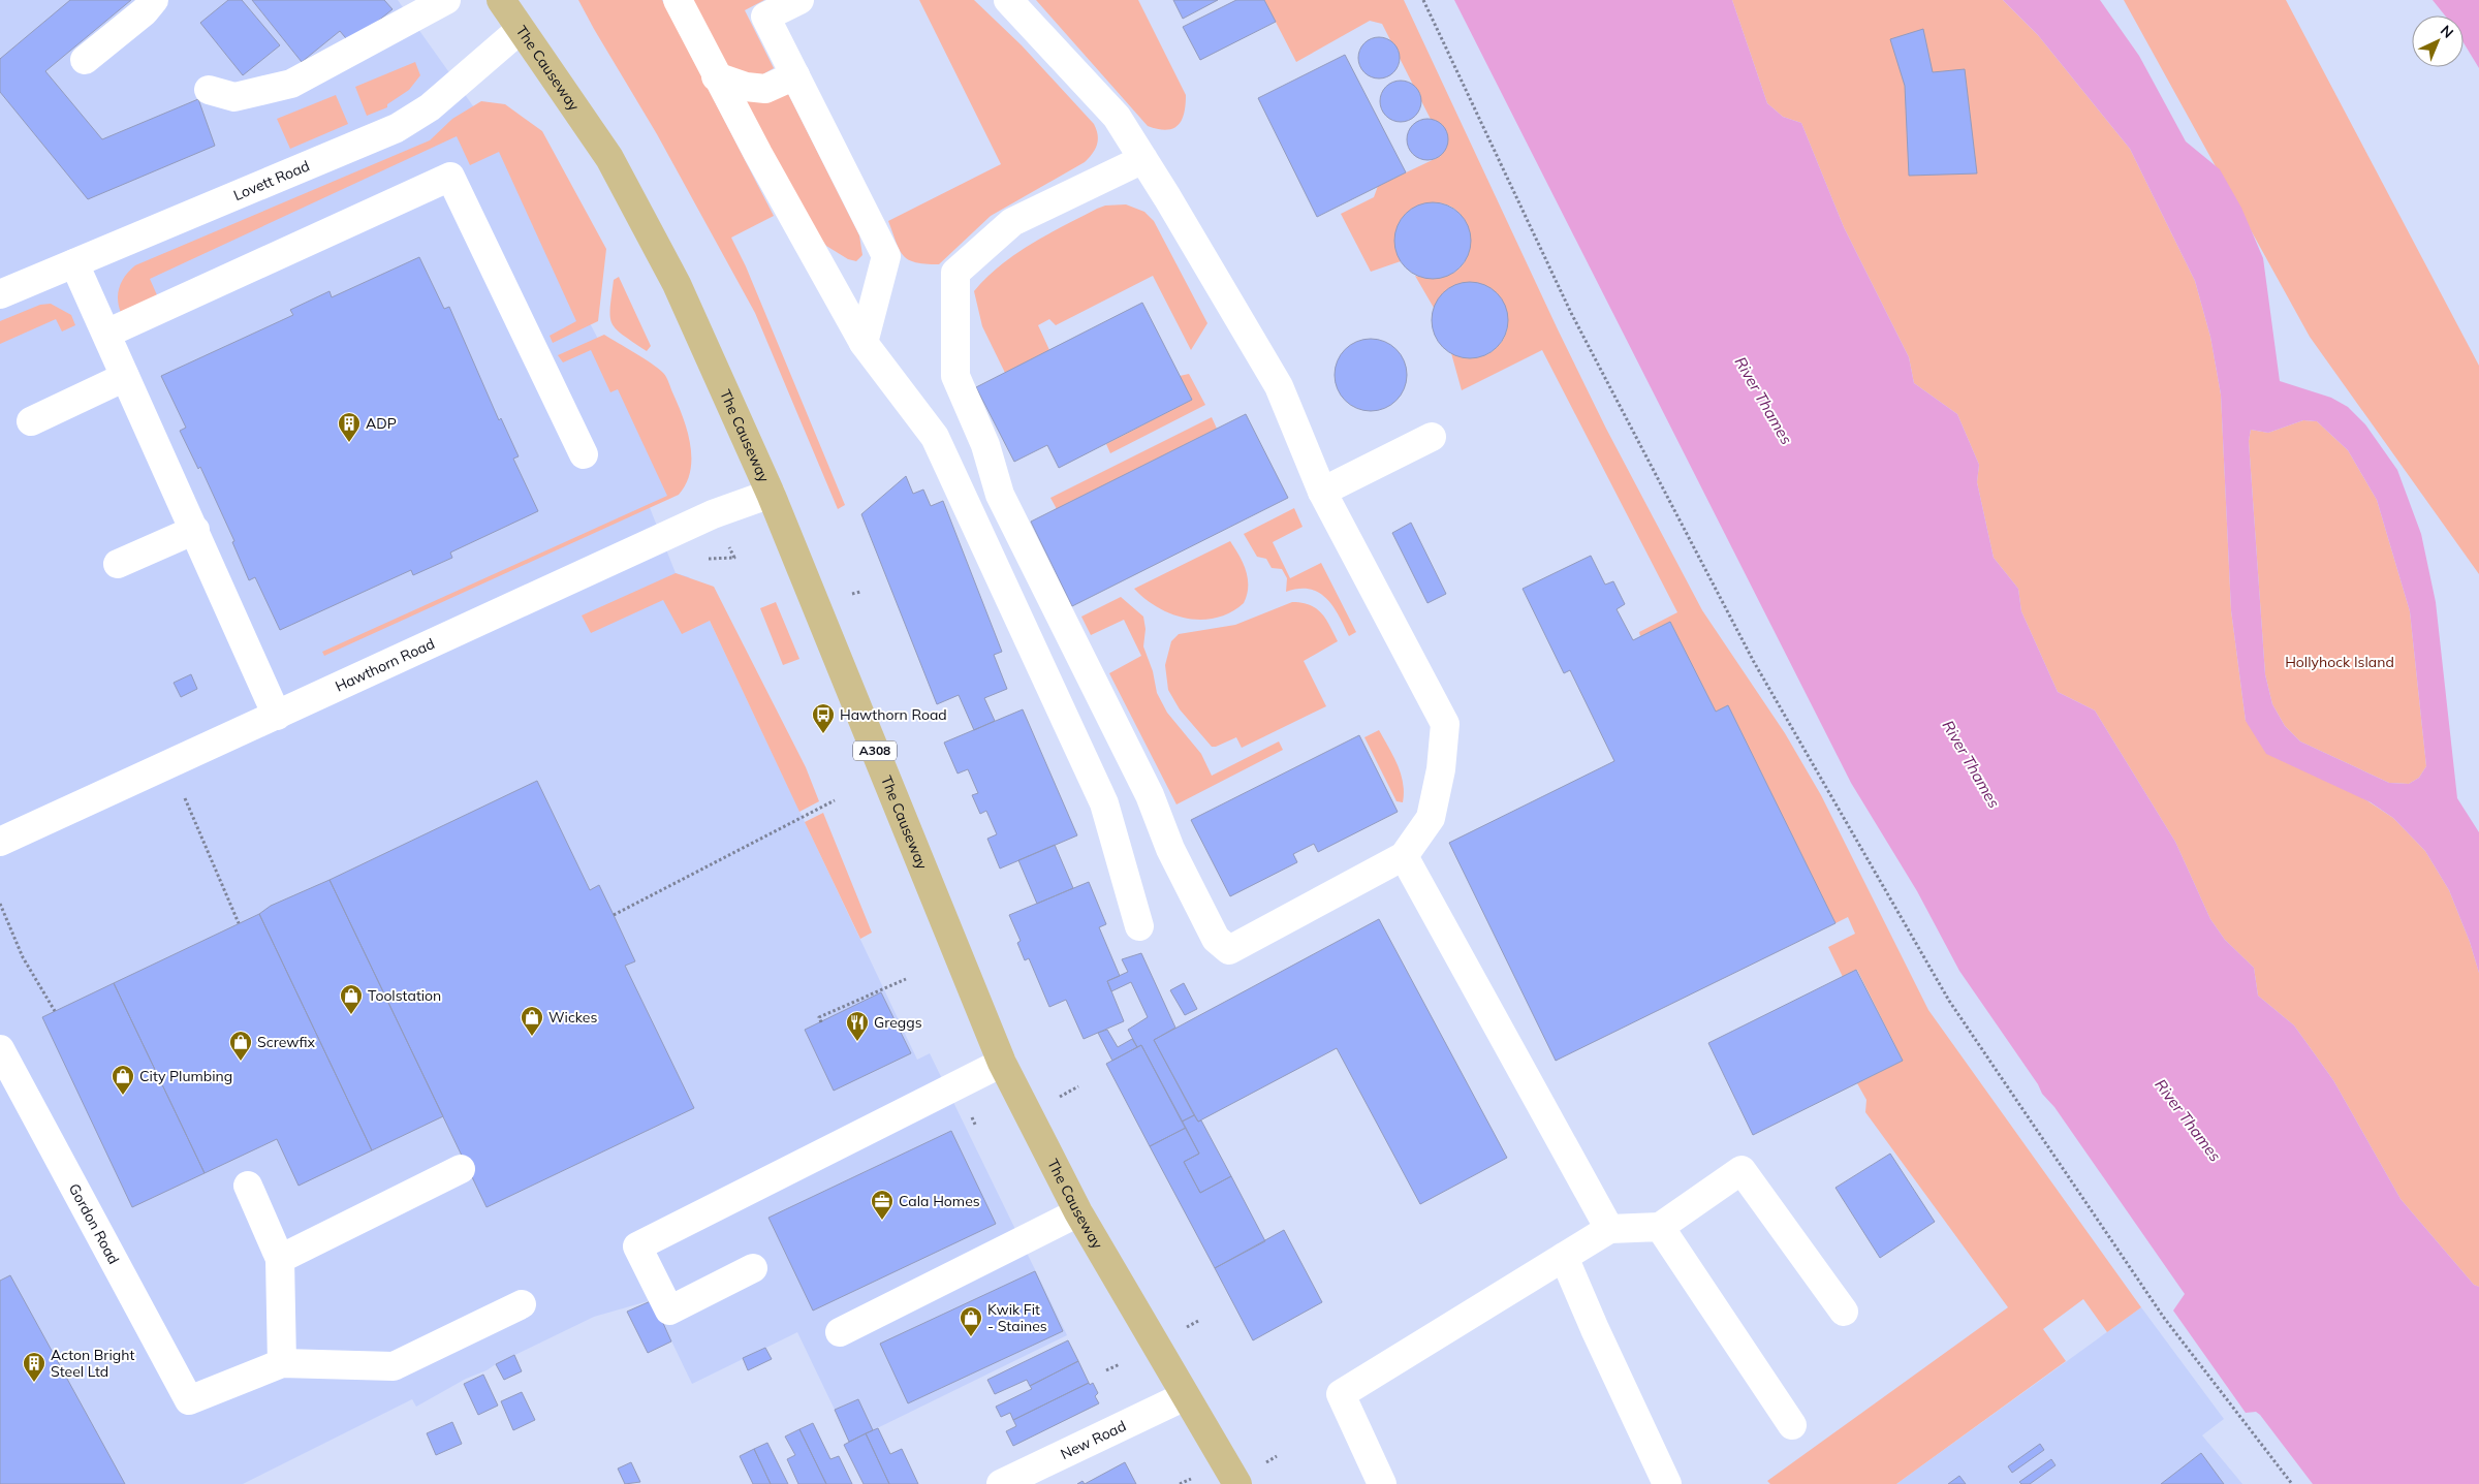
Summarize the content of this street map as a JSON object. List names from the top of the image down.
{
  "streets": {
    "main road": ["The Causeway", "A308"],
    "street": [
      "Lovett Road",
      "Hawthorn Road",
      "Gordon Road",
      "New Road"
    ]
  },
  "crossings": [
    ["The Causeway", "Lovett Road"],
    ["The Causeway", "Hawthorn Road"],
    ["The Causeway", "New Road"]
  ],
  "water": ["River Thames"],
  "parks": ["Hollyhock Island"],
  "places": {
    "building": ["ADP", "Acton Bright Steel Ltd"],
    "bus stop": ["Hawthorn Road"],
    "shop": [
      "Toolstation",
      "Wickes",
      "Screwfix",
      "City Plumbing",
      "Kwik Fit - Staines"
    ],
    "restaurant": ["Greggs"],
    "office": ["Cala Homes"]
  },
  "north": "top right"
}
